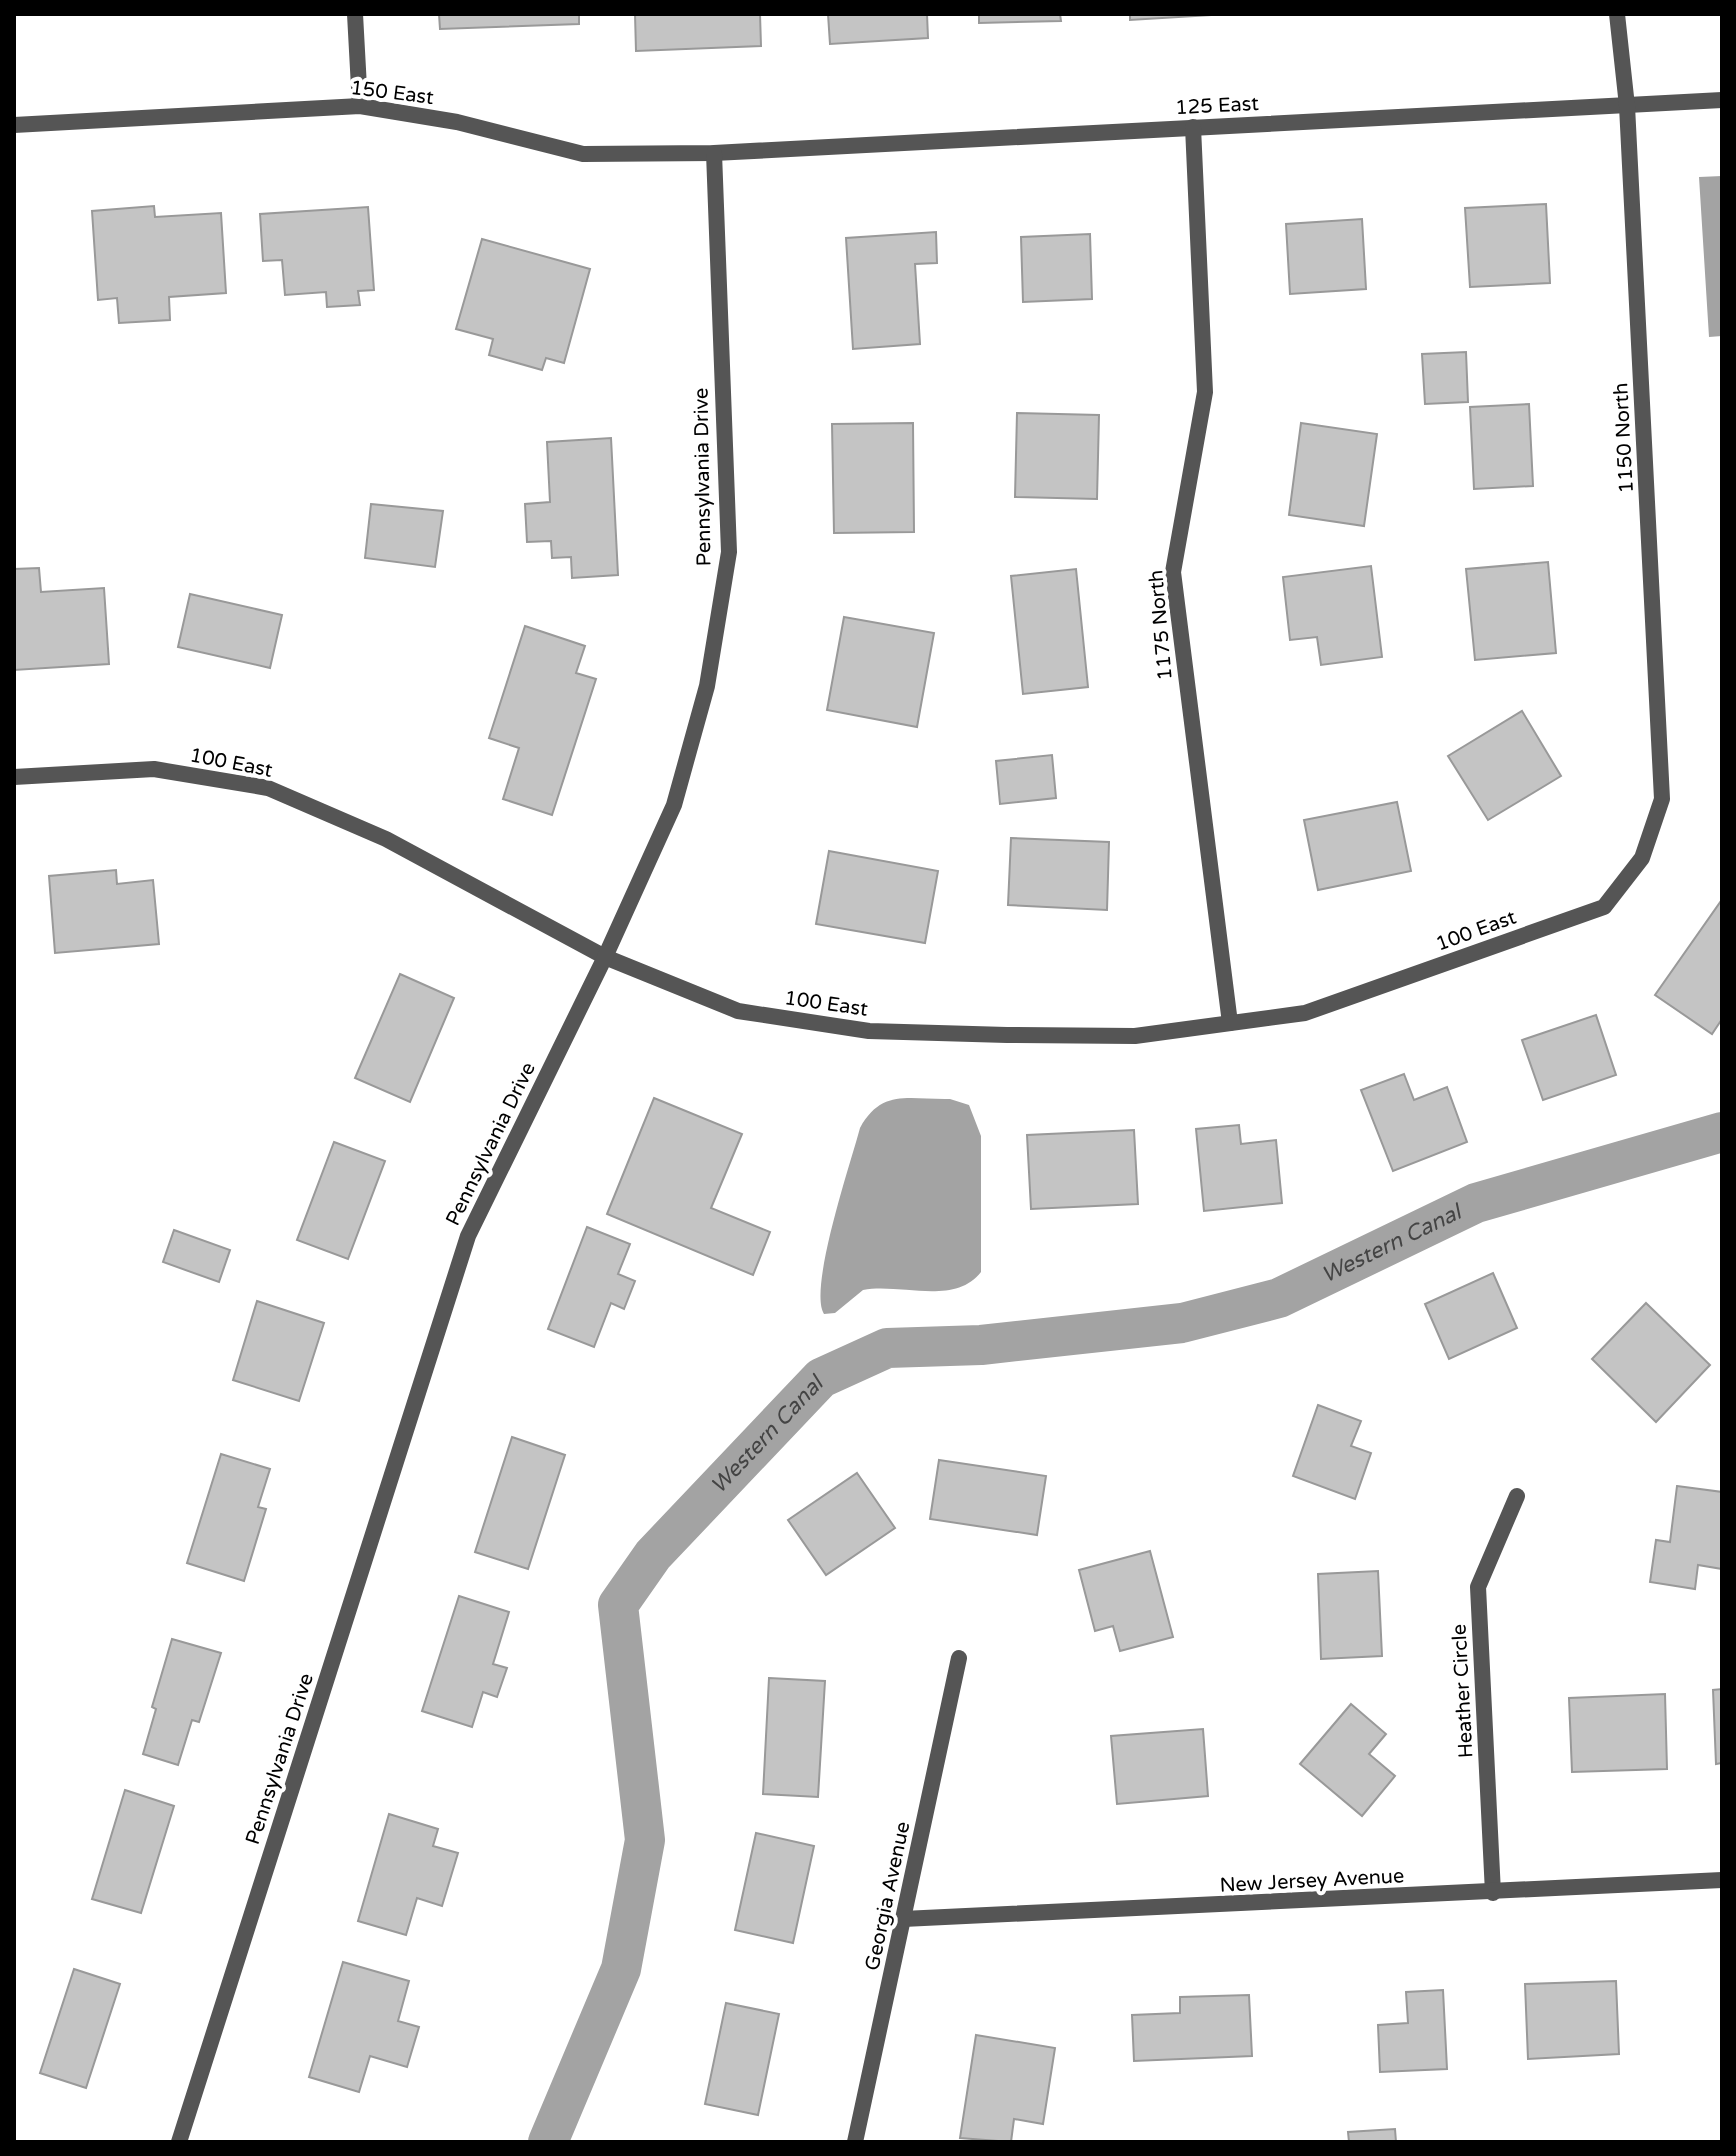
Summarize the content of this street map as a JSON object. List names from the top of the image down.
{
  "streets": {
    "street": [
      "150 East",
      "125 East",
      "1150 North",
      "Pennsylvania Drive",
      "1175 North",
      "100 East",
      "Heather Circle",
      "New Jersey Avenue",
      "Georgia Avenue"
    ]
  },
  "crossings": [
    ["150 East", "125 East"],
    ["150 East", "Pennsylvania Drive"],
    ["125 East", "1150 North"],
    ["125 East", "Pennsylvania Drive"],
    ["125 East", "1175 North"],
    ["1150 North", "100 East"],
    ["Pennsylvania Drive", "100 East"],
    ["1175 North", "100 East"],
    ["Heather Circle", "New Jersey Avenue"],
    ["New Jersey Avenue", "Georgia Avenue"]
  ],
  "water": ["Western Canal"]
}
